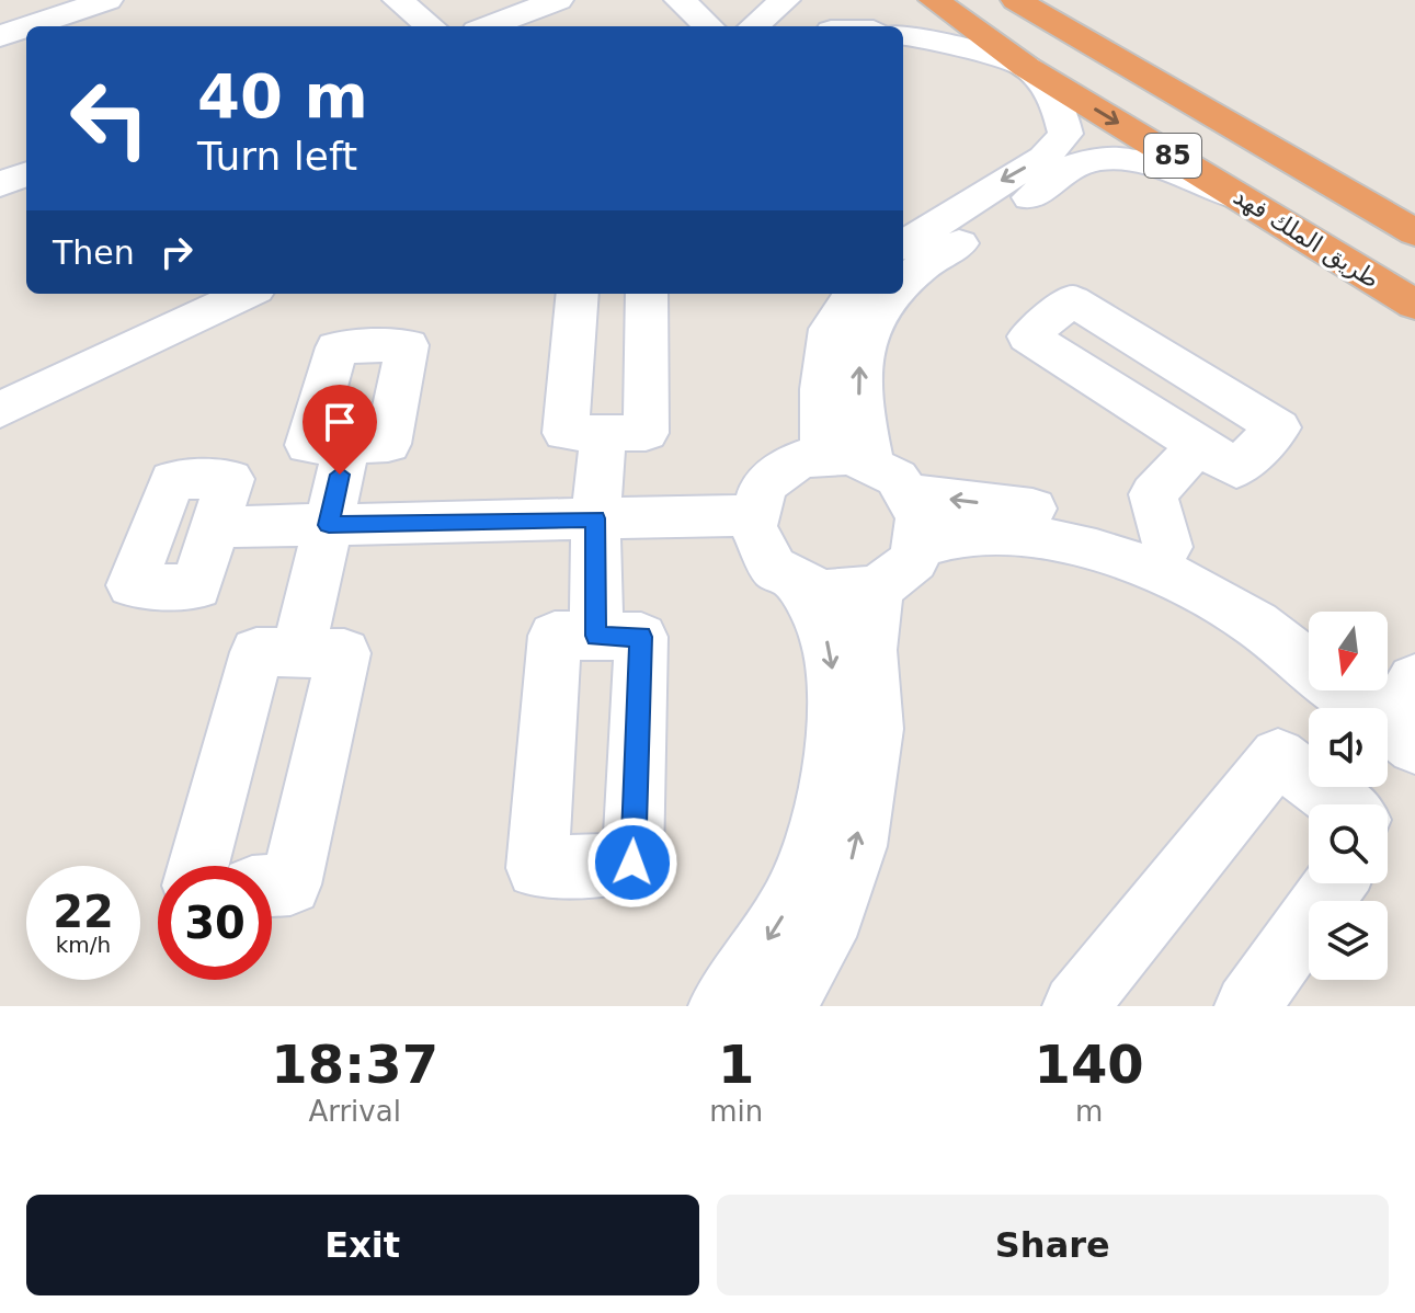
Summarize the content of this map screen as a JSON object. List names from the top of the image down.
{
  "streets": {
    "highway": ["85", "طريق الملك فهد"]
  },
  "north": "bottom",
  "page": {
    "turn": ["40 m", "Turn left"],
    "then": "Then",
    "speed": "22 km/h",
    "limit": "30",
    "eta": [
      "18:37",
      "Arrival",
      "1",
      "min",
      "140",
      "m"
    ],
    "buttons": ["Exit", "Share"]
  }
}
